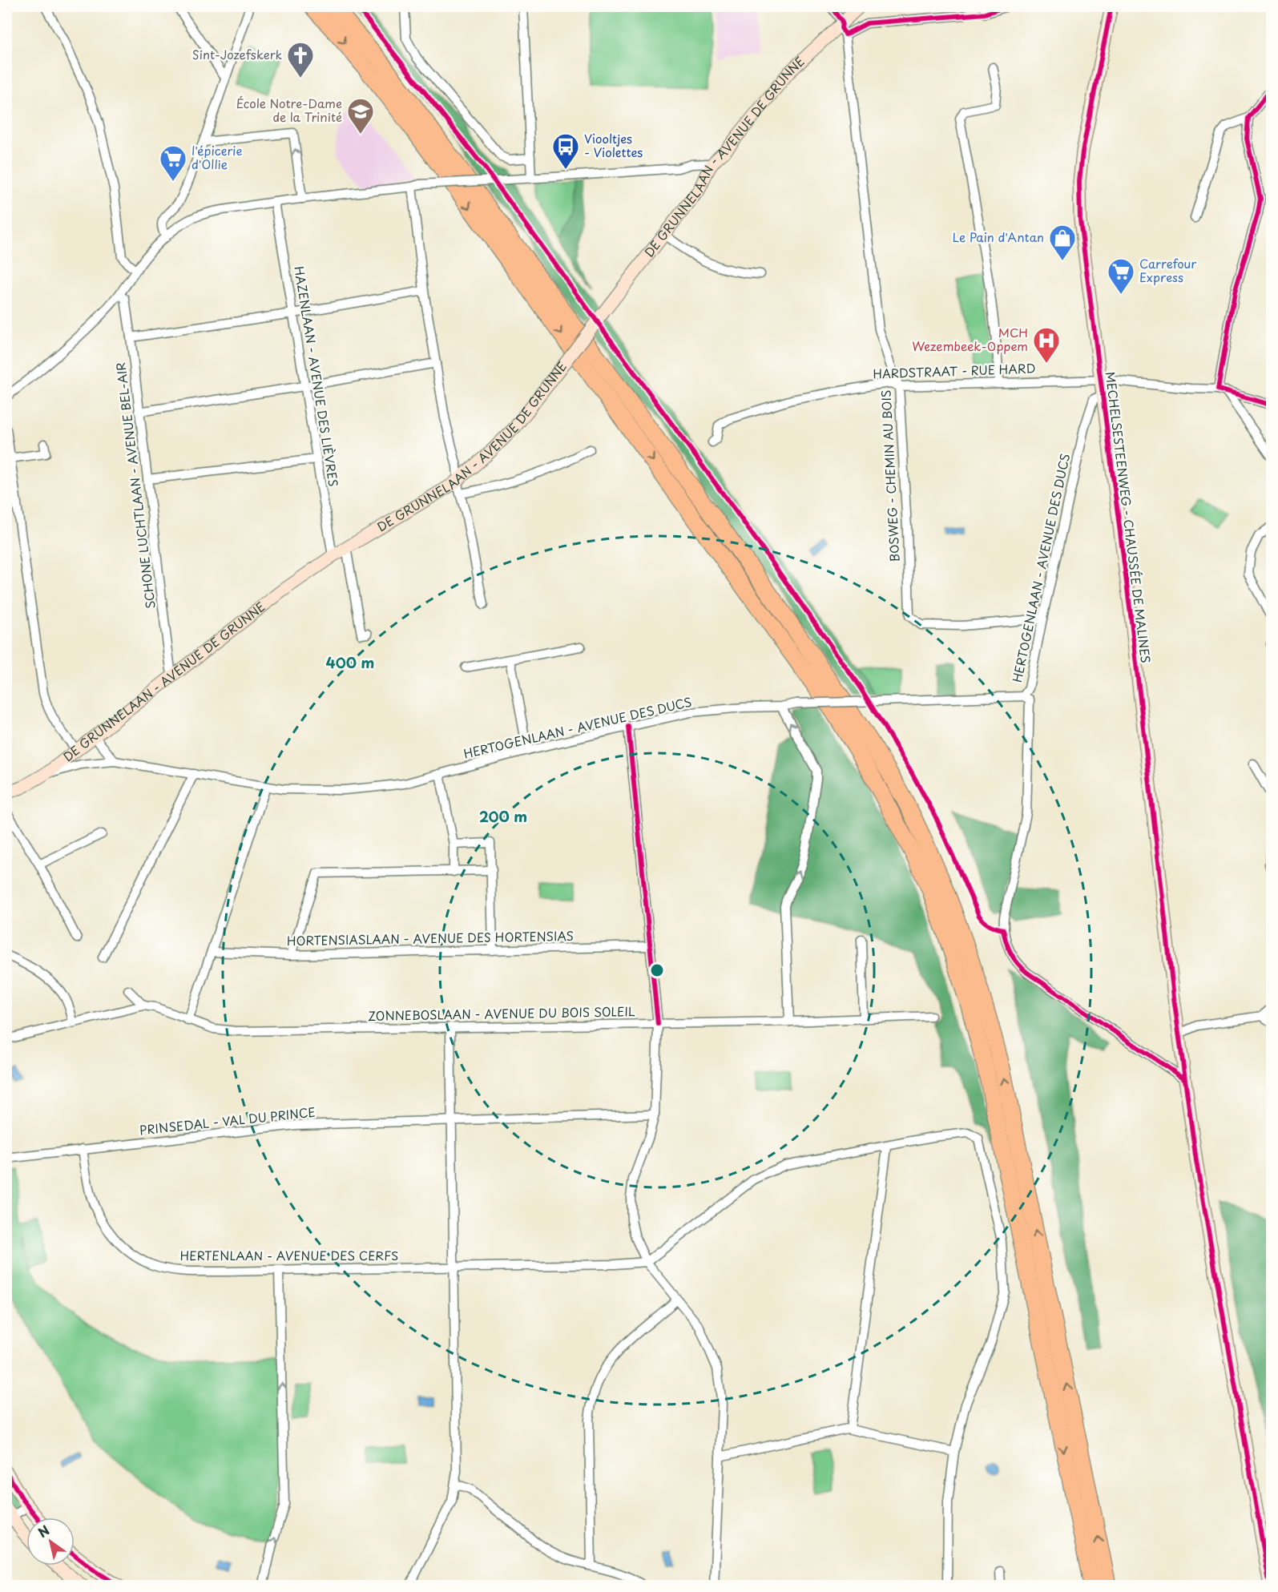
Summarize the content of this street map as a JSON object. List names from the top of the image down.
{
  "streets": {
    "main road": ["DE GRUNNELAAN - AVENUE DE GRUNNE", "MECHELSESTEENWEG - CHAUSSÉE DE MALINES"],
    "street": [
      "HARDSTRAAT - RUE HARD",
      "HAZENLAAN - AVENUE DES LIÈVRES",
      "BOSWEG - CHEMIN AU BOIS",
      "SCHONE LUCHTLAAN - AVENUE BEL-AIR",
      "HERTOGENLAAN - AVENUE DES DUCS",
      "HORTENSIASLAAN - AVENUE DES HORTENSIAS",
      "ZONNEBOSLAAN - AVENUE DU BOIS SOLEIL",
      "PRINSEDAL - VAL DU PRINCE",
      "HERTENLAAN - AVENUE DES CERFS"
    ]
  },
  "crossings": [
    ["DE GRUNNELAAN - AVENUE DE GRUNNE", "HAZENLAAN - AVENUE DES LIÈVRES"],
    ["DE GRUNNELAAN - AVENUE DE GRUNNE", "BOSWEG - CHEMIN AU BOIS"],
    ["DE GRUNNELAAN - AVENUE DE GRUNNE", "SCHONE LUCHTLAAN - AVENUE BEL-AIR"],
    ["DE GRUNNELAAN - AVENUE DE GRUNNE", "HERTOGENLAAN - AVENUE DES DUCS"],
    ["HARDSTRAAT - RUE HARD", "BOSWEG - CHEMIN AU BOIS"],
    ["HARDSTRAAT - RUE HARD", "MECHELSESTEENWEG - CHAUSSÉE DE MALINES"],
    ["BOSWEG - CHEMIN AU BOIS", "HERTOGENLAAN - AVENUE DES DUCS"],
    ["MECHELSESTEENWEG - CHAUSSÉE DE MALINES", "HERTOGENLAAN - AVENUE DES DUCS"],
    ["PRINSEDAL - VAL DU PRINCE", "HERTENLAAN - AVENUE DES CERFS"]
  ],
  "places": {
    "church": ["Sint-Jozefskerk"],
    "school or university": ["École Notre-Dame de la Trinité"],
    "bus stop": ["Viooltjes - Violettes"],
    "supermarket": ["l'épicerie d'Ollie", "Carrefour Express"],
    "shop": ["Le Pain d'Antan"],
    "hospital": ["MCH Wezembeek-Oppem"]
  },
  "north": "top left",
  "rings": ["400 m", "200 m"]
}
